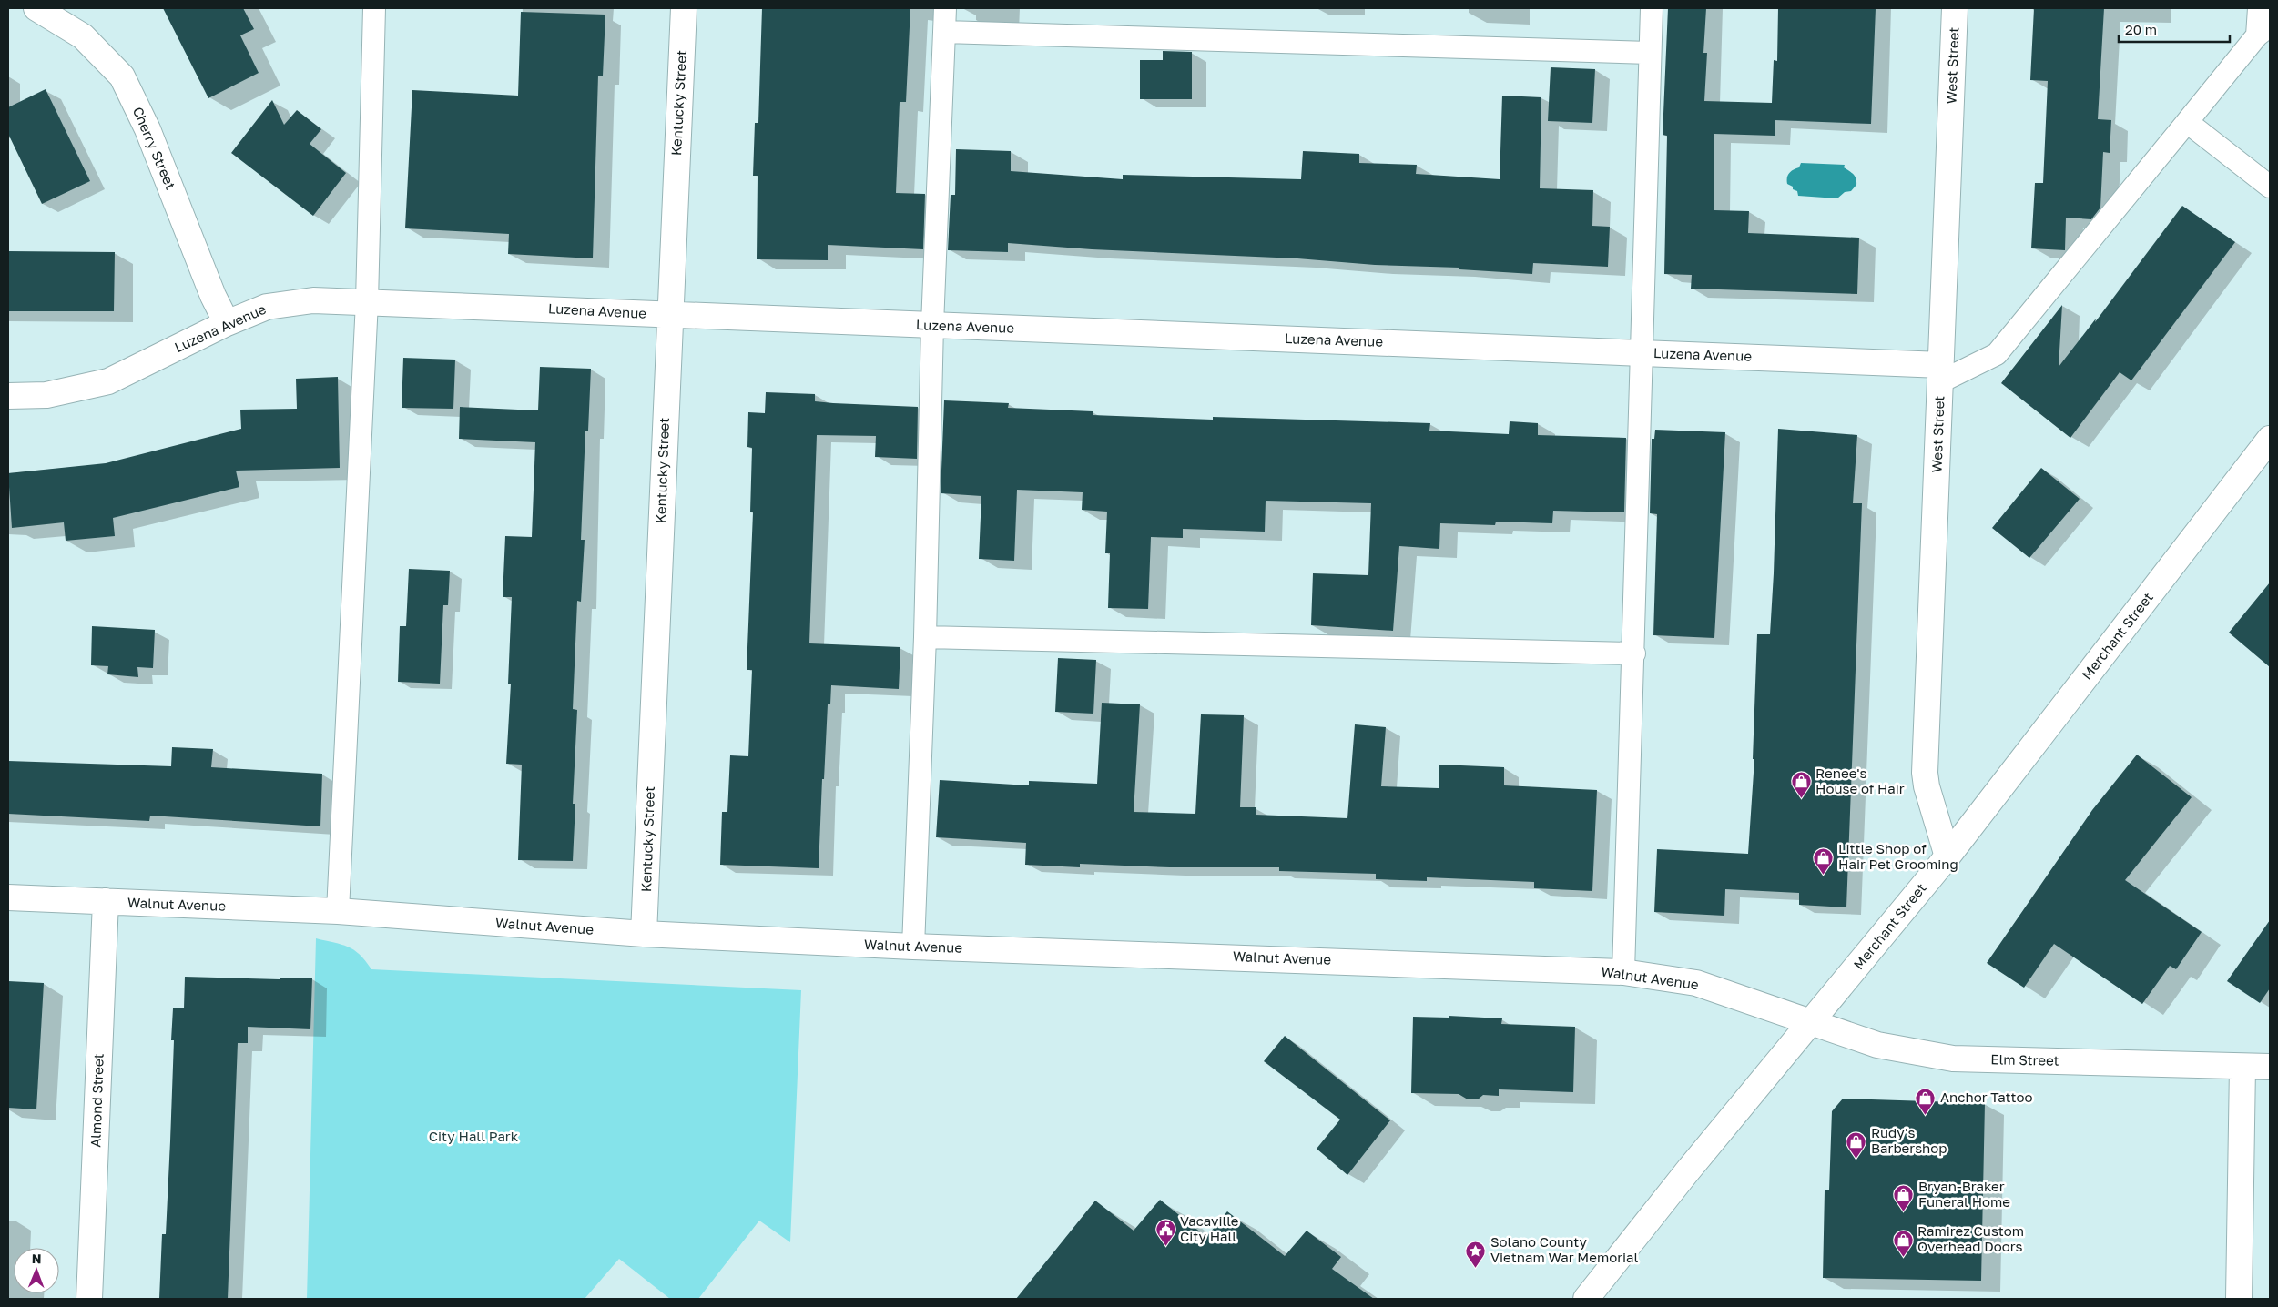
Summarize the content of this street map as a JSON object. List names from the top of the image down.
{
  "streets": {
    "street": [
      "West Street",
      "Kentucky Street",
      "Cherry Street",
      "Luzena Avenue",
      "Merchant Street",
      "Walnut Avenue",
      "Elm Street",
      "Almond Street"
    ]
  },
  "crossings": [
    ["West Street", "Luzena Avenue"],
    ["West Street", "Merchant Street"],
    ["Kentucky Street", "Luzena Avenue"],
    ["Kentucky Street", "Walnut Avenue"],
    ["Cherry Street", "Luzena Avenue"],
    ["Merchant Street", "Walnut Avenue"],
    ["Merchant Street", "Elm Street"],
    ["Walnut Avenue", "Elm Street"],
    ["Walnut Avenue", "Almond Street"]
  ],
  "parks": ["City Hall Park"],
  "places": {
    "shop": [
      "Renee's House of Hair",
      "Little Shop of Hair Pet Grooming",
      "Anchor Tattoo",
      "Rudy's Barbershop",
      "Bryan-Braker Funeral Home",
      "Ramirez Custom Overhead Doors"
    ],
    "public building": ["Vacaville City Hall"],
    "place": ["Solano County Vietnam War Memorial"]
  },
  "scale_bar": "20 m",
  "north": "top"
}
